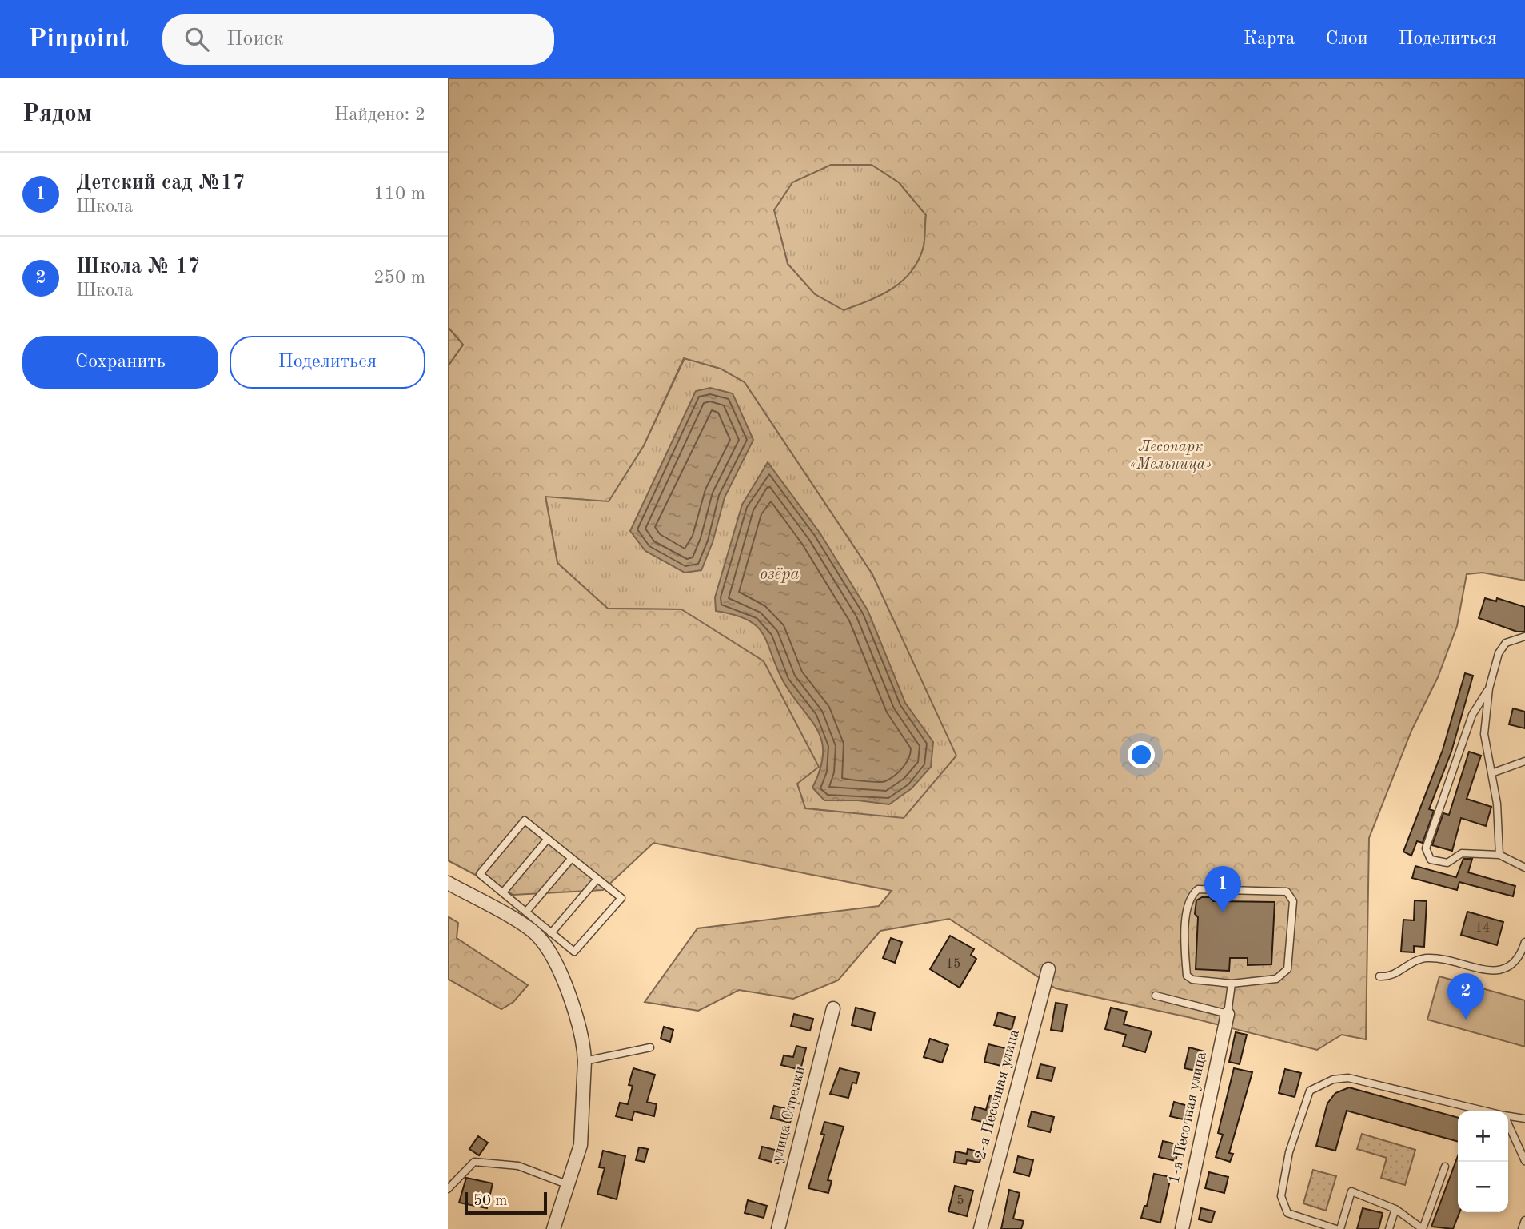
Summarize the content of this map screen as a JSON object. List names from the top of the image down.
{
  "streets": {
    "street": ["2-я Песочная улица", "улица Стрелки", "1-я Песочная улица"]
  },
  "water": ["озёра"],
  "parks": ["Лесопарк «Мельница»"],
  "house_numbers": ["14", "15", "5"],
  "scale_bar": "50 m",
  "page": {
    "header": "Pinpoint",
    "search": "Поиск",
    "nav": ["Карта", "Слои", "Поделиться"],
    "heading": ["Рядом", "Найдено: 2"],
    "list": [
      {
        "mark": "1",
        "name": "Детский сад №17",
        "note": "Школа",
        "value": "110 m"
      },
      {
        "mark": "2",
        "name": "Школа № 17",
        "note": "Школа",
        "value": "250 m"
      }
    ],
    "buttons": ["Сохранить", "Поделиться"],
    "pins": ["1", "2"],
    "map_buttons": ["+", "−"],
    "scale": "50 m"
  }
}
